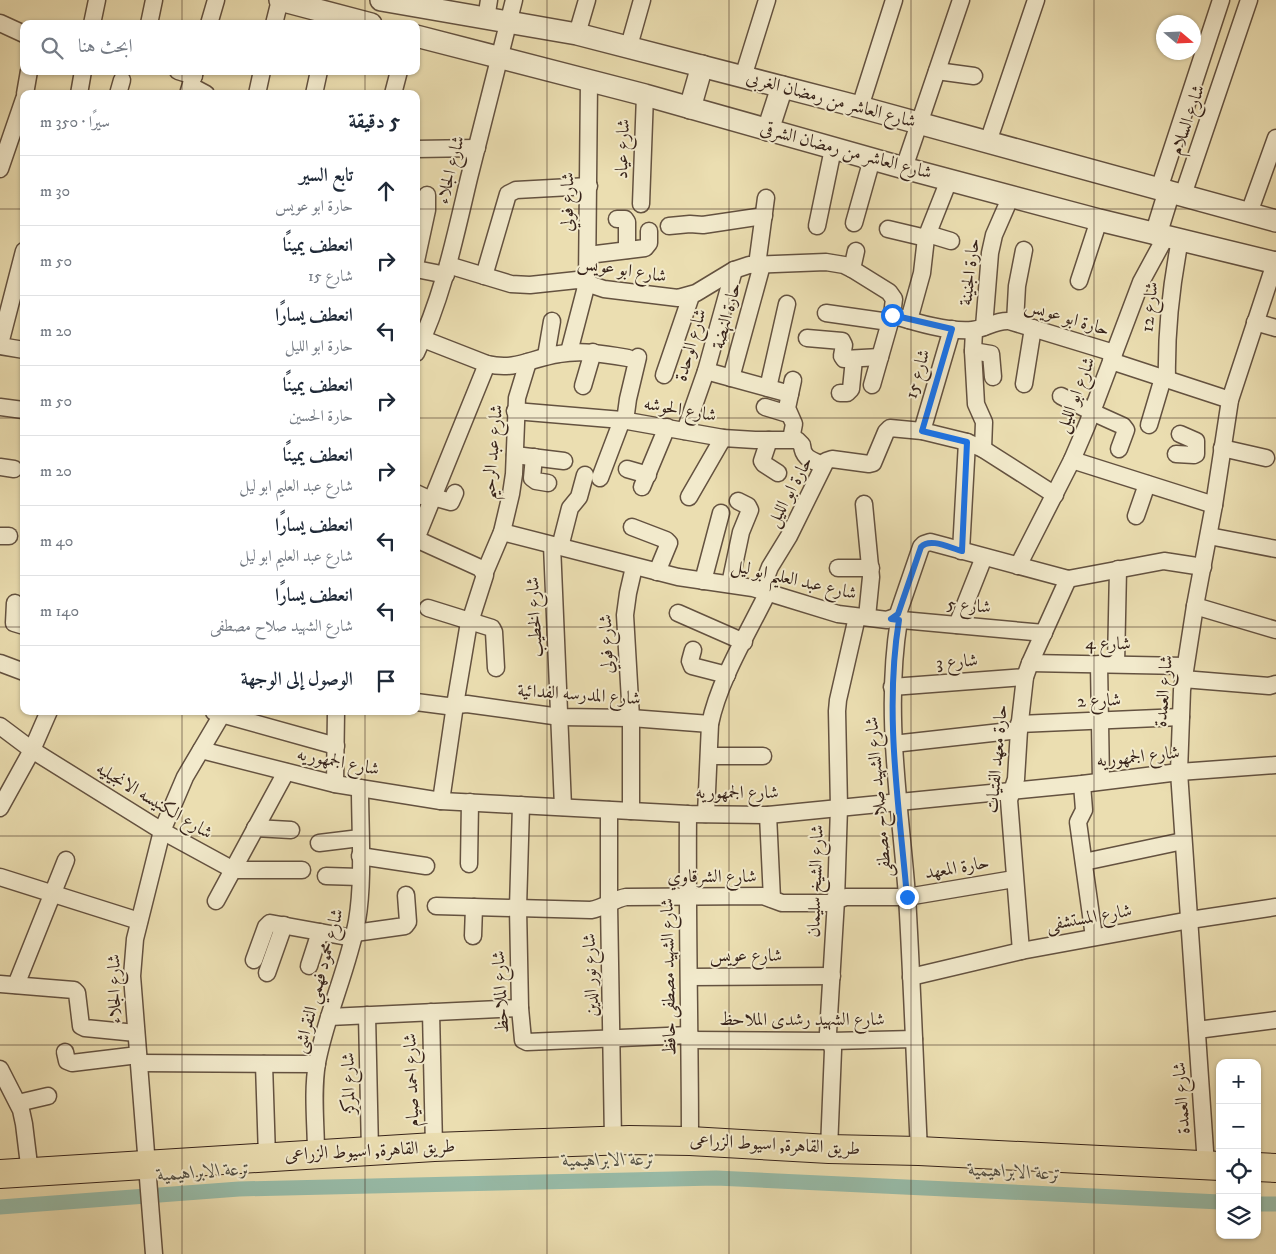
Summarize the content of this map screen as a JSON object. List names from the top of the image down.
{
  "streets": {
    "highway": ["طريق القاهرة, اسيوط الزراعى"],
    "street": [
      "شارع العاشر من رمضان الغربى",
      "شارع السلام",
      "شارع عياد",
      "شارع العاشر من رمضان الشرقى",
      "شارع الجلاء",
      "شارع فولي",
      "شارع ابو عويس",
      "حارة الجنينة",
      "شارع 12",
      "حارة النهضة",
      "حارة ابو عويس",
      "شارع الوحدة",
      "شارع 15",
      "شارع ابو الليل",
      "شارع الحوشه",
      "شارع عبد الرحيم",
      "حارة ابو الليل",
      "شارع عبد العليم ابو ليل",
      "شارع 5",
      "شارع الخطيب",
      "شارع 4",
      "شارع 3",
      "شارع العمدة",
      "شارع المدرسه الفدائية",
      "شارع 2",
      "شارع الجمهوريه",
      "حارة معهد الفتيات",
      "شارع الشهيد صلاح مصطفى",
      "شارع الكنيسه الانجيليه",
      "حارة المعهد",
      "شارع الشرقاوي",
      "شارع الشيخ سليمان",
      "شارع المستشفى",
      "شارع عويس",
      "شارع نور الدين",
      "شارع الشهيد مصطفى حافظ",
      "شارع محمود فهمي النقراشى",
      "شارع الملاحظ",
      "شارع الشهيد رشدى الملاحظ",
      "شارع احمد صيام",
      "شارع المركز"
    ]
  },
  "crossings": [
    ["شارع العاشر من رمضان الغربى", "شارع السلام"],
    ["شارع العاشر من رمضان الغربى", "شارع الجلاء"],
    ["شارع عياد", "شارع العاشر من رمضان الشرقى"],
    ["شارع العاشر من رمضان الشرقى", "شارع الجلاء"],
    ["شارع العاشر من رمضان الشرقى", "شارع فولي"],
    ["شارع العاشر من رمضان الشرقى", "حارة الجنينة"],
    ["شارع العاشر من رمضان الشرقى", "شارع 12"],
    ["شارع العاشر من رمضان الشرقى", "شارع ابو الليل"],
    ["شارع العاشر من رمضان الشرقى", "شارع العمدة"],
    ["شارع الجلاء", "شارع ابو عويس"],
    ["شارع الجلاء", "شارع الجمهوريه"],
    ["شارع الجلاء", "شارع الكنيسه الانجيليه"],
    ["شارع الجلاء", "طريق القاهرة, اسيوط الزراعى"],
    ["شارع فولي", "شارع ابو عويس"],
    ["شارع فولي", "شارع عبد العليم ابو ليل"],
    ["شارع فولي", "شارع المدرسه الفدائية"],
    ["شارع فولي", "شارع الجمهوريه"],
    ["شارع ابو عويس", "حارة النهضة"],
    ["شارع ابو عويس", "حارة ابو عويس"],
    ["شارع ابو عويس", "شارع الوحدة"],
    ["حارة الجنينة", "حارة ابو عويس"],
    ["حارة الجنينة", "حارة ابو الليل"],
    ["شارع 12", "حارة ابو عويس"],
    ["شارع 12", "شارع ابو الليل"],
    ["حارة ابو عويس", "شارع 15"],
    ["حارة ابو عويس", "شارع ابو الليل"],
    ["حارة ابو عويس", "شارع العمدة"],
    ["شارع الوحدة", "شارع الحوشه"],
    ["شارع 15", "حارة ابو الليل"],
    ["شارع ابو الليل", "حارة ابو الليل"],
    ["شارع الحوشه", "شارع عبد الرحيم"],
    ["شارع الحوشه", "شارع الخطيب"],
    ["شارع عبد الرحيم", "شارع عبد العليم ابو ليل"],
    ["شارع عبد الرحيم", "شارع المدرسه الفدائية"],
    ["شارع عبد الرحيم", "شارع الجمهوريه"],
    ["حارة ابو الليل", "شارع عبد العليم ابو ليل"],
    ["حارة ابو الليل", "شارع المدرسه الفدائية"],
    ["حارة ابو الليل", "شارع الجمهوريه"],
    ["شارع عبد العليم ابو ليل", "شارع 5"],
    ["شارع عبد العليم ابو ليل", "شارع الخطيب"],
    ["شارع عبد العليم ابو ليل", "شارع الشهيد صلاح مصطفى"],
    ["شارع عبد العليم ابو ليل", "شارع الشيخ سليمان"],
    ["شارع 5", "حارة معهد الفتيات"],
    ["شارع 5", "شارع الشهيد صلاح مصطفى"],
    ["شارع الخطيب", "شارع المدرسه الفدائية"],
    ["شارع الخطيب", "شارع الجمهوريه"],
    ["شارع 4", "شارع 3"],
    ["شارع 4", "شارع العمدة"],
    ["شارع 4", "حارة معهد الفتيات"],
    ["شارع 3", "حارة معهد الفتيات"],
    ["شارع 3", "شارع الشهيد صلاح مصطفى"],
    ["شارع العمدة", "شارع 2"],
    ["شارع العمدة", "شارع الجمهوريه"],
    ["شارع العمدة", "شارع المستشفى"],
    ["شارع العمدة", "طريق القاهرة, اسيوط الزراعى"],
    ["شارع 2", "حارة معهد الفتيات"],
    ["شارع 2", "شارع الشهيد صلاح مصطفى"],
    ["شارع الجمهوريه", "حارة معهد الفتيات"],
    ["شارع الجمهوريه", "شارع الشهيد صلاح مصطفى"],
    ["شارع الجمهوريه", "شارع الشيخ سليمان"],
    ["شارع الجمهوريه", "شارع نور الدين"],
    ["شارع الجمهوريه", "شارع الشهيد مصطفى حافظ"],
    ["شارع الجمهوريه", "شارع محمود فهمي النقراشى"],
    ["شارع الجمهوريه", "شارع الملاحظ"],
    ["حارة معهد الفتيات", "حارة المعهد"],
    ["حارة معهد الفتيات", "شارع المستشفى"],
    ["شارع الشهيد صلاح مصطفى", "حارة المعهد"],
    ["شارع الشهيد صلاح مصطفى", "شارع الشرقاوي"],
    ["شارع الشهيد صلاح مصطفى", "شارع المستشفى"],
    ["شارع الشهيد صلاح مصطفى", "شارع الشهيد رشدى الملاحظ"],
    ["شارع الشهيد صلاح مصطفى", "طريق القاهرة, اسيوط الزراعى"],
    ["حارة المعهد", "شارع الشرقاوي"],
    ["شارع الشرقاوي", "شارع الشيخ سليمان"],
    ["شارع الشرقاوي", "شارع نور الدين"],
    ["شارع الشرقاوي", "شارع الشهيد مصطفى حافظ"],
    ["شارع الشرقاوي", "شارع الملاحظ"],
    ["شارع الشيخ سليمان", "شارع عويس"],
    ["شارع الشيخ سليمان", "شارع الشهيد رشدى الملاحظ"],
    ["شارع الشيخ سليمان", "طريق القاهرة, اسيوط الزراعى"],
    ["شارع عويس", "شارع الشهيد مصطفى حافظ"],
    ["شارع نور الدين", "شارع الملاحظ"],
    ["شارع نور الدين", "طريق القاهرة, اسيوط الزراعى"],
    ["شارع الشهيد مصطفى حافظ", "شارع الملاحظ"],
    ["شارع الشهيد مصطفى حافظ", "شارع الشهيد رشدى الملاحظ"],
    ["شارع الشهيد مصطفى حافظ", "طريق القاهرة, اسيوط الزراعى"],
    ["شارع محمود فهمي النقراشى", "طريق القاهرة, اسيوط الزراعى"],
    ["شارع الملاحظ", "شارع الشهيد رشدى الملاحظ"],
    ["شارع احمد صيام", "طريق القاهرة, اسيوط الزراعى"],
    ["شارع المركز", "طريق القاهرة, اسيوط الزراعى"]
  ],
  "water": ["ترعة الابراهيمية"],
  "north": "right",
  "page": {
    "search": "ابحث هنا",
    "heading": ["5 دقيقة", "سيرًا · 350 m"],
    "list": [
      ["تابع السير", "حارة ابو عويس", "30 m"],
      ["انعطف يمينًا", "شارع 15", "50 m"],
      ["انعطف يسارًا", "حارة ابو الليل", "20 m"],
      ["انعطف يمينًا", "حارة الحسين", "50 m"],
      ["انعطف يمينًا", "شارع عبد العليم ابو ليل", "20 m"],
      ["انعطف يسارًا", "شارع عبد العليم ابو ليل", "40 m"],
      ["انعطف يسارًا", "شارع الشهيد صلاح مصطفى", "140 m"],
      "الوصول إلى الوجهة"
    ],
    "map_buttons": ["+", "−"]
  }
}
